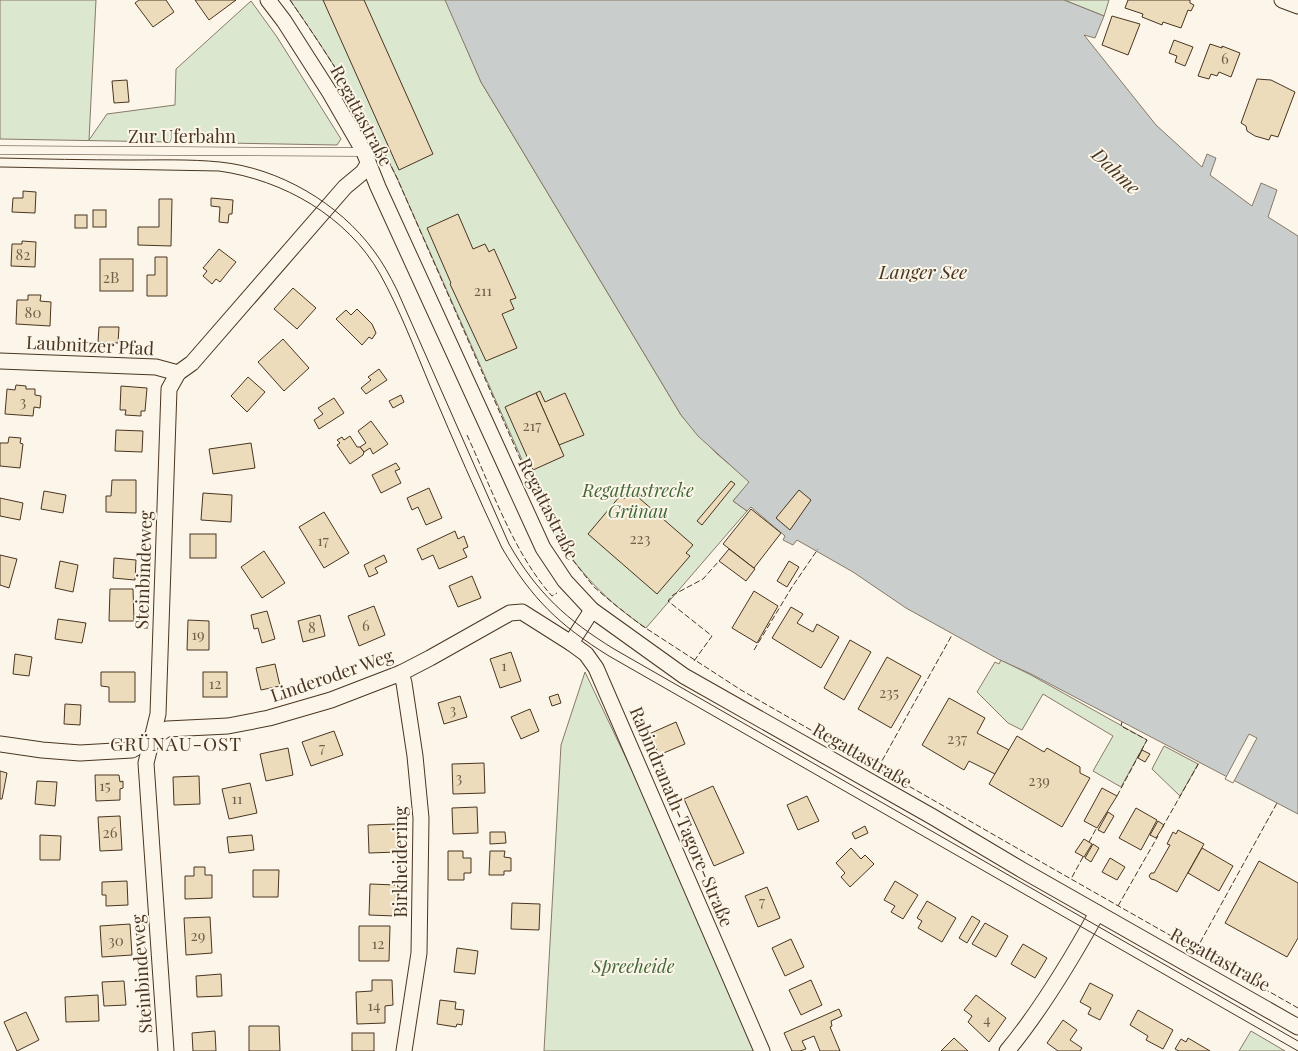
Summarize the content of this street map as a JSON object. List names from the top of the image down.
{
  "streets": {
    "street": [
      "Regattastraße",
      "Laubnitzer Pfad",
      "Steinbindeweg",
      "Linderoder Weg",
      "Rabindranath-Tagore-Straße",
      "Birkheidering"
    ],
    "lane": ["Zur Uferbahn"]
  },
  "crossings": [
    ["Regattastraße", "Zur Uferbahn"],
    ["Regattastraße", "Steinbindeweg"],
    ["Zur Uferbahn", "Steinbindeweg"],
    ["Laubnitzer Pfad", "Steinbindeweg"],
    ["Steinbindeweg", "Linderoder Weg"],
    ["Linderoder Weg", "Rabindranath-Tagore-Straße"],
    ["Linderoder Weg", "Birkheidering"]
  ],
  "districts": ["GRÜNAU-OST"],
  "water": ["Dahme", "Langer See"],
  "parks": ["Regattastrecke Grünau", "Spreeheide"],
  "house_numbers": [
    "6",
    "82",
    "2B",
    "211",
    "80",
    "3",
    "217",
    "223",
    "17",
    "6",
    "8",
    "19",
    "1",
    "12",
    "235",
    "3",
    "237",
    "7",
    "3",
    "239",
    "15",
    "11",
    "26",
    "7",
    "29",
    "30",
    "12",
    "14",
    "4"
  ]
}
